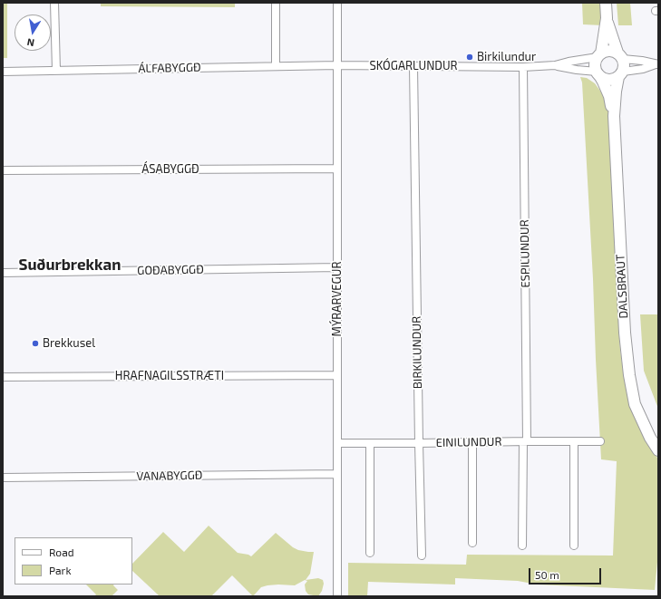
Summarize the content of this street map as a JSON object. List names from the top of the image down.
{
  "streets": {
    "street": [
      "SKÓGARLUNDUR",
      "ÁLFABYGGÐ",
      "ÁSABYGGÐ",
      "ESPILUNDUR",
      "GOÐABYGGÐ",
      "DALSBRAUT",
      "MÝRARVEGUR",
      "BIRKILUNDUR",
      "HRAFNAGILSSTRÆTI",
      "EINILUNDUR",
      "VANABYGGÐ"
    ]
  },
  "crossings": [
    ["SKÓGARLUNDUR", "ÁLFABYGGÐ"],
    ["SKÓGARLUNDUR", "ESPILUNDUR"],
    ["SKÓGARLUNDUR", "DALSBRAUT"],
    ["SKÓGARLUNDUR", "MÝRARVEGUR"],
    ["SKÓGARLUNDUR", "BIRKILUNDUR"],
    ["ÁLFABYGGÐ", "MÝRARVEGUR"],
    ["ÁSABYGGÐ", "MÝRARVEGUR"],
    ["ESPILUNDUR", "EINILUNDUR"],
    ["GOÐABYGGÐ", "MÝRARVEGUR"],
    ["MÝRARVEGUR", "HRAFNAGILSSTRÆTI"],
    ["MÝRARVEGUR", "EINILUNDUR"],
    ["MÝRARVEGUR", "VANABYGGÐ"],
    ["BIRKILUNDUR", "EINILUNDUR"]
  ],
  "districts": ["Suðurbrekkan"],
  "places": ["Birkilundur", "Brekkusel"],
  "legend": ["Road", "Park"],
  "scale_bar": "50 m",
  "north": "bottom"
}
